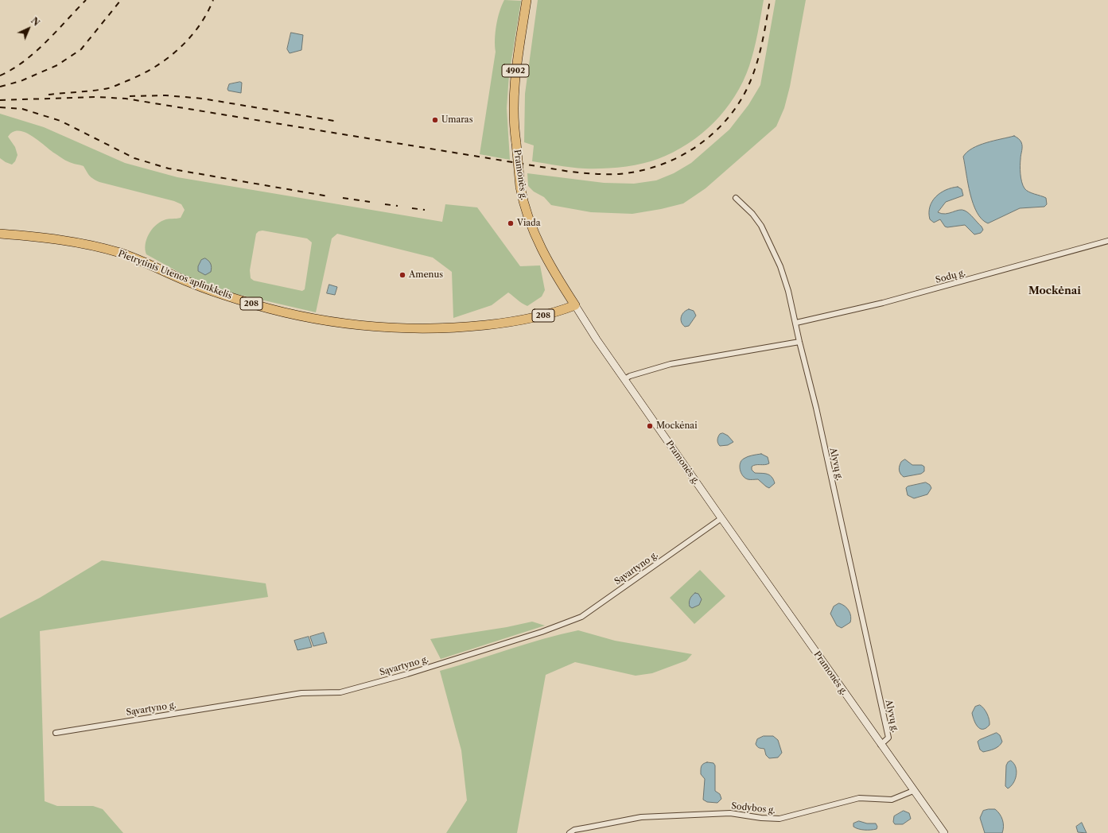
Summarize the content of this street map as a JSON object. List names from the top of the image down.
{
  "streets": {
    "highway": [
      "4902",
      "Pramonės g.",
      "Pietrytinis Utenos aplinkkelis",
      "208"
    ],
    "street": [
      "Sodų g.",
      "Alyvų g.",
      "Sąvartyno g.",
      "Sodybos g."
    ]
  },
  "crossings": [
    ["Pramonės g.", "Pietrytinis Utenos aplinkkelis"],
    ["Pramonės g.", "Alyvų g."],
    ["Pramonės g.", "Sąvartyno g."],
    ["Pramonės g.", "Sodybos g."],
    ["Sodų g.", "Alyvų g."]
  ],
  "districts": ["Mockėnai"],
  "places": [
    "Umaras",
    "Viada",
    "Amenus",
    "Mockėnai"
  ],
  "north": "top right"
}
